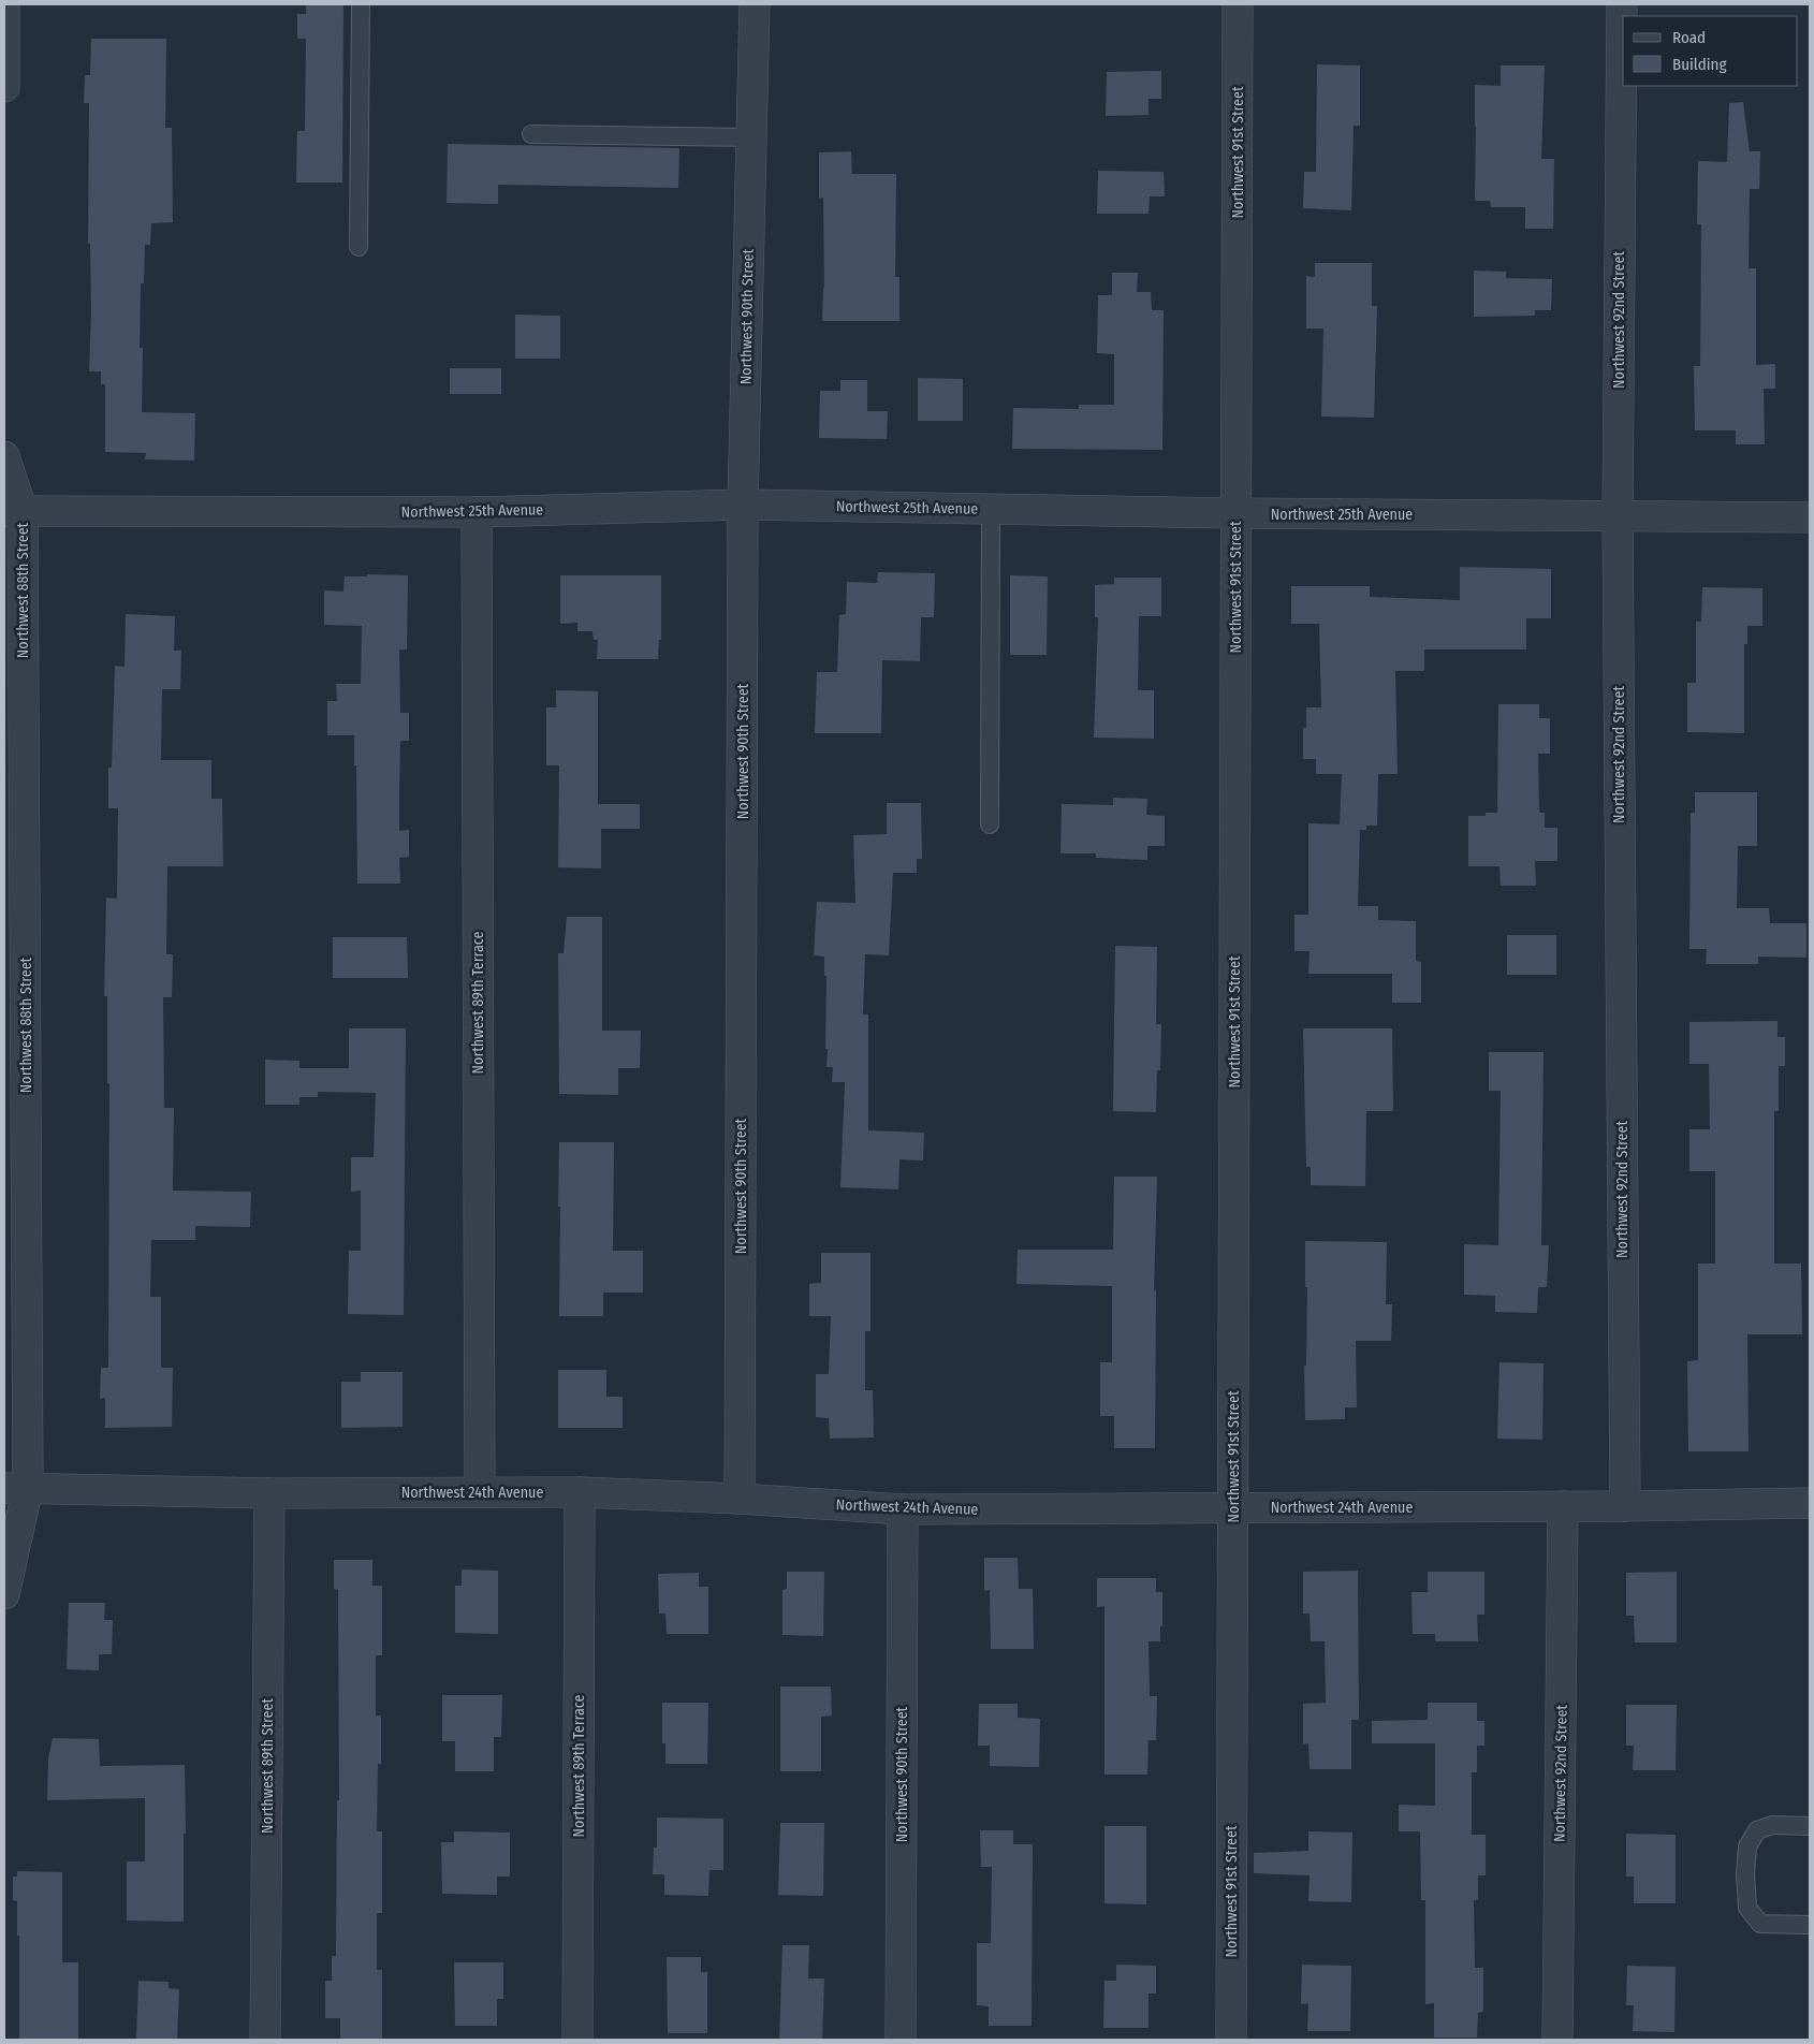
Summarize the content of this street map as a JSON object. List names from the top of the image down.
{
  "streets": {
    "street": [
      "Northwest 91st Street",
      "Northwest 90th Street",
      "Northwest 92nd Street",
      "Northwest 25th Avenue",
      "Northwest 88th Street",
      "Northwest 89th Terrace",
      "Northwest 24th Avenue",
      "Northwest 89th Street"
    ]
  },
  "crossings": [
    ["Northwest 91st Street", "Northwest 25th Avenue"],
    ["Northwest 91st Street", "Northwest 24th Avenue"],
    ["Northwest 90th Street", "Northwest 25th Avenue"],
    ["Northwest 90th Street", "Northwest 24th Avenue"],
    ["Northwest 92nd Street", "Northwest 25th Avenue"],
    ["Northwest 92nd Street", "Northwest 24th Avenue"],
    ["Northwest 25th Avenue", "Northwest 88th Street"],
    ["Northwest 25th Avenue", "Northwest 89th Terrace"],
    ["Northwest 88th Street", "Northwest 24th Avenue"],
    ["Northwest 89th Terrace", "Northwest 24th Avenue"],
    ["Northwest 24th Avenue", "Northwest 89th Street"]
  ],
  "legend": ["Road", "Building"]
}
